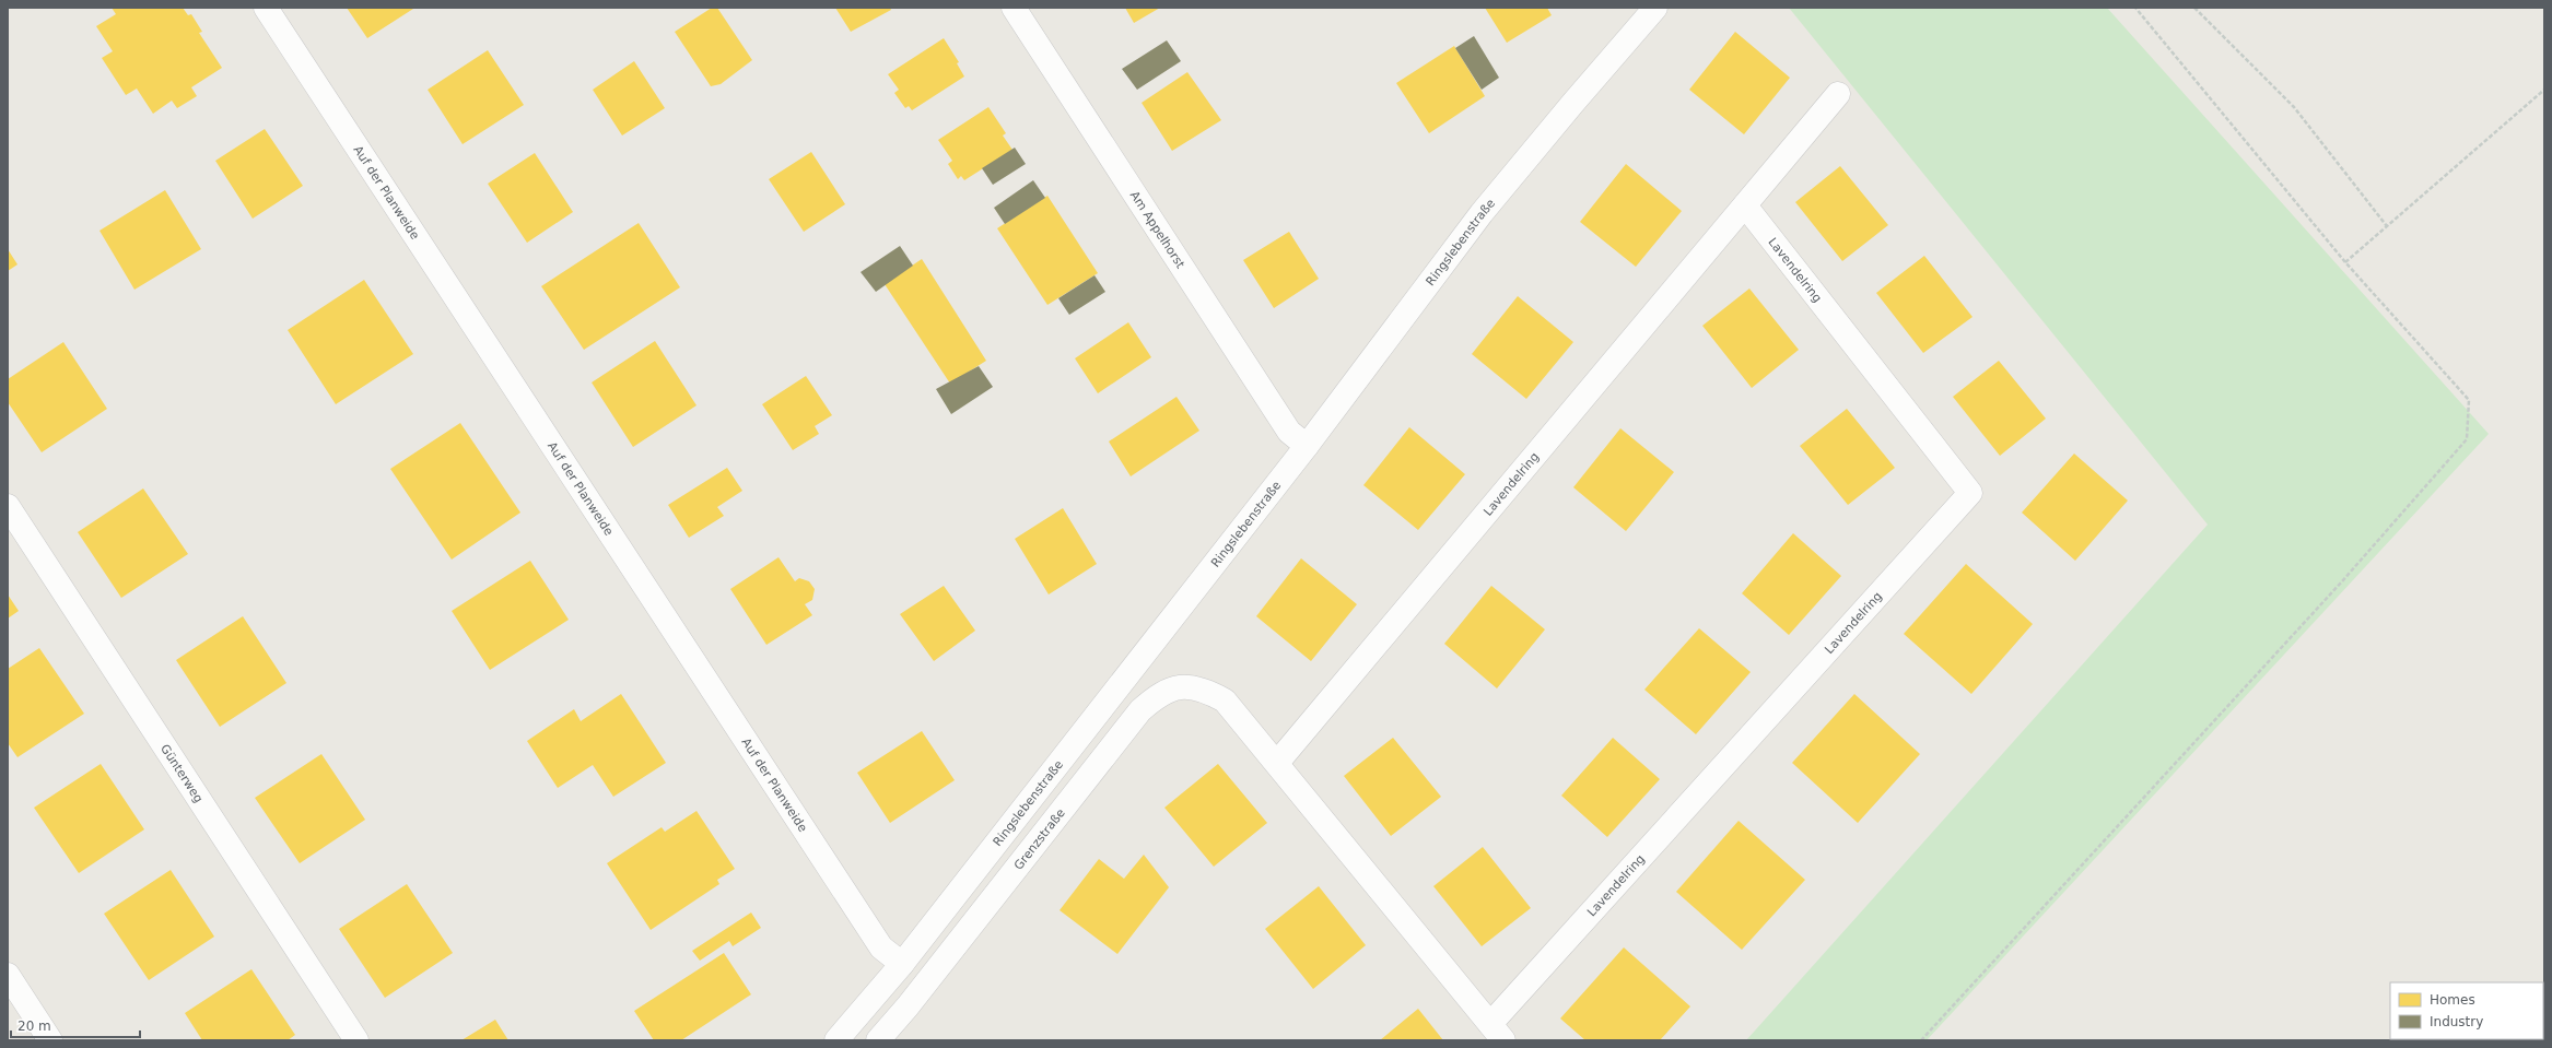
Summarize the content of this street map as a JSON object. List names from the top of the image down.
{
  "streets": {
    "street": [
      "Auf der Planweide",
      "Am Appelhorst",
      "Ringslebenstraße",
      "Lavendelring",
      "Günterweg",
      "Grenzstraße"
    ]
  },
  "crossings": [
    ["Auf der Planweide", "Ringslebenstraße"],
    ["Am Appelhorst", "Ringslebenstraße"],
    ["Lavendelring", "Grenzstraße"]
  ],
  "legend": ["Homes", "Industry"],
  "scale_bar": "20 m"
}
